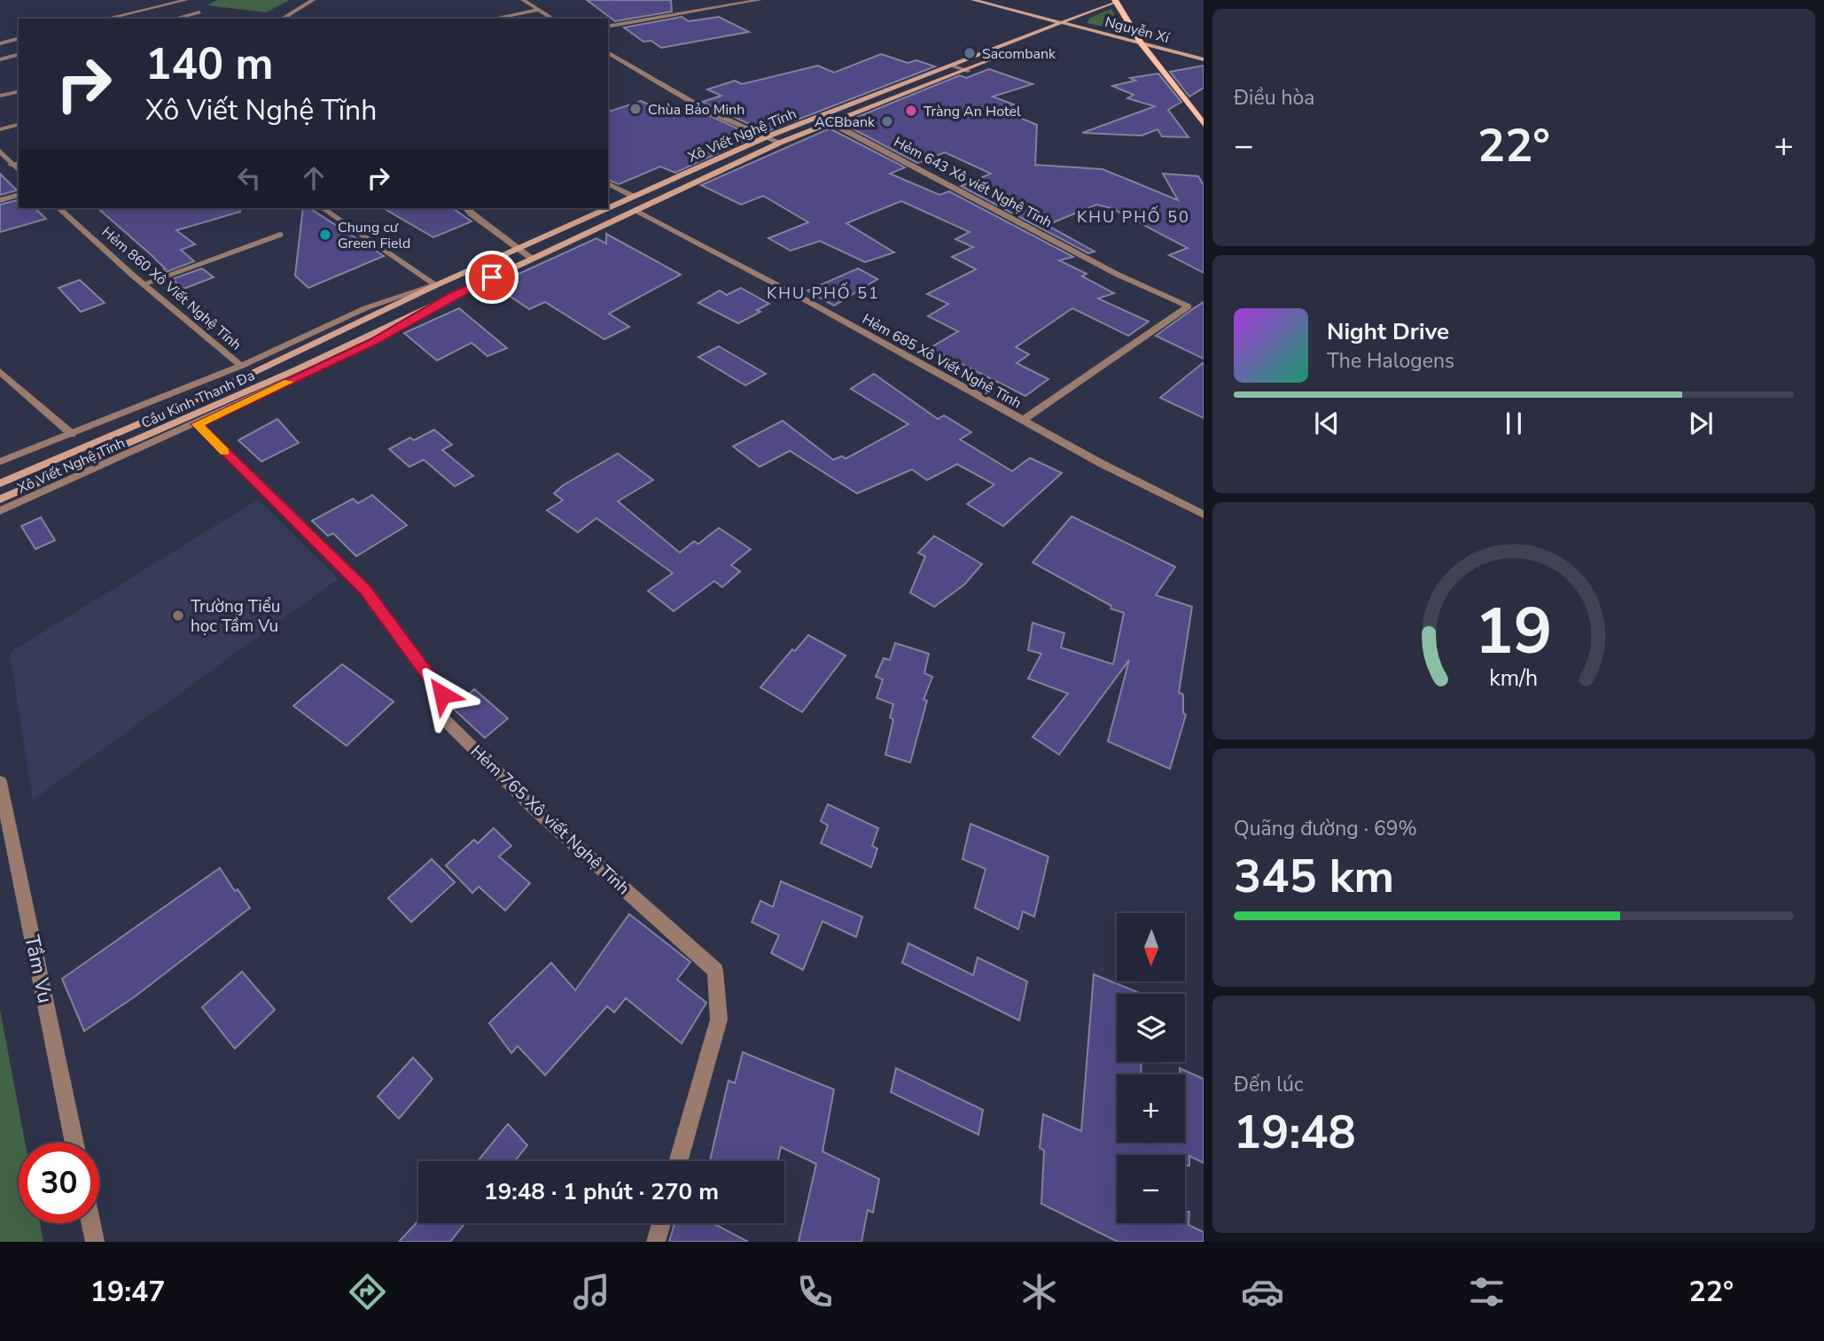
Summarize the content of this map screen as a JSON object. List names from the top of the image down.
{
  "streets": {
    "main road": ["Nguyễn Xí", "Xô Viết Nghệ Tĩnh", "Cầu Kinh Thanh Đa"],
    "street": [
      "Hẻm 643 Xô viết Nghệ Tĩnh",
      "Hẻm 860 Xô Viết Nghệ Tĩnh",
      "Hẻm 685 Xô Viết Nghệ Tĩnh",
      "Hẻm 765 Xô viết Nghệ Tĩnh",
      "Tầm Vu"
    ]
  },
  "crossings": [
    ["Nguyễn Xí", "Xô Viết Nghệ Tĩnh"],
    ["Xô Viết Nghệ Tĩnh", "Hẻm 643 Xô viết Nghệ Tĩnh"],
    ["Xô Viết Nghệ Tĩnh", "Hẻm 860 Xô Viết Nghệ Tĩnh"],
    ["Xô Viết Nghệ Tĩnh", "Hẻm 685 Xô Viết Nghệ Tĩnh"],
    ["Xô Viết Nghệ Tĩnh", "Cầu Kinh Thanh Đa"],
    ["Xô Viết Nghệ Tĩnh", "Hẻm 765 Xô viết Nghệ Tĩnh"],
    ["Hẻm 643 Xô viết Nghệ Tĩnh", "Hẻm 685 Xô Viết Nghệ Tĩnh"]
  ],
  "districts": ["KHU PHỐ 50", "KHU PHỐ 51"],
  "places": [
    "Sacombank",
    "Chùa Bảo Minh",
    "Tràng An Hotel",
    "ACBbank",
    "Chung cư Green Field",
    "Trường Tiểu học Tầm Vu"
  ],
  "north": "bottom",
  "page": {
    "tile": [
      "Điều hòa",
      ["Quãng đường · 69%", "345 km"],
      ["Đến lúc", "19:48"]
    ],
    "turn": ["140 m", "Xô Viết Nghệ Tĩnh"],
    "heat": ["−", "22°", "+"],
    "song": ["Night Drive", "The Halogens"],
    "map_buttons": ["+", "−"],
    "limit": "30",
    "trip": "19:48 · 1 phút · 270 m",
    "tabs": ["19:47", "22°"],
    "gauge": ["19", "km/h"]
  }
}
